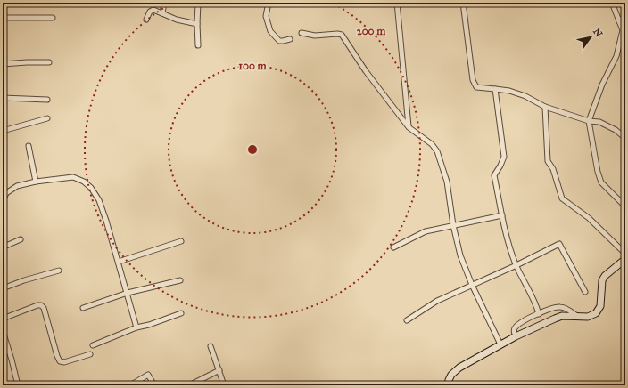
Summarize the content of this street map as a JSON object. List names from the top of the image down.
{
  "north": "top right",
  "rings": ["200 m", "100 m"]
}
